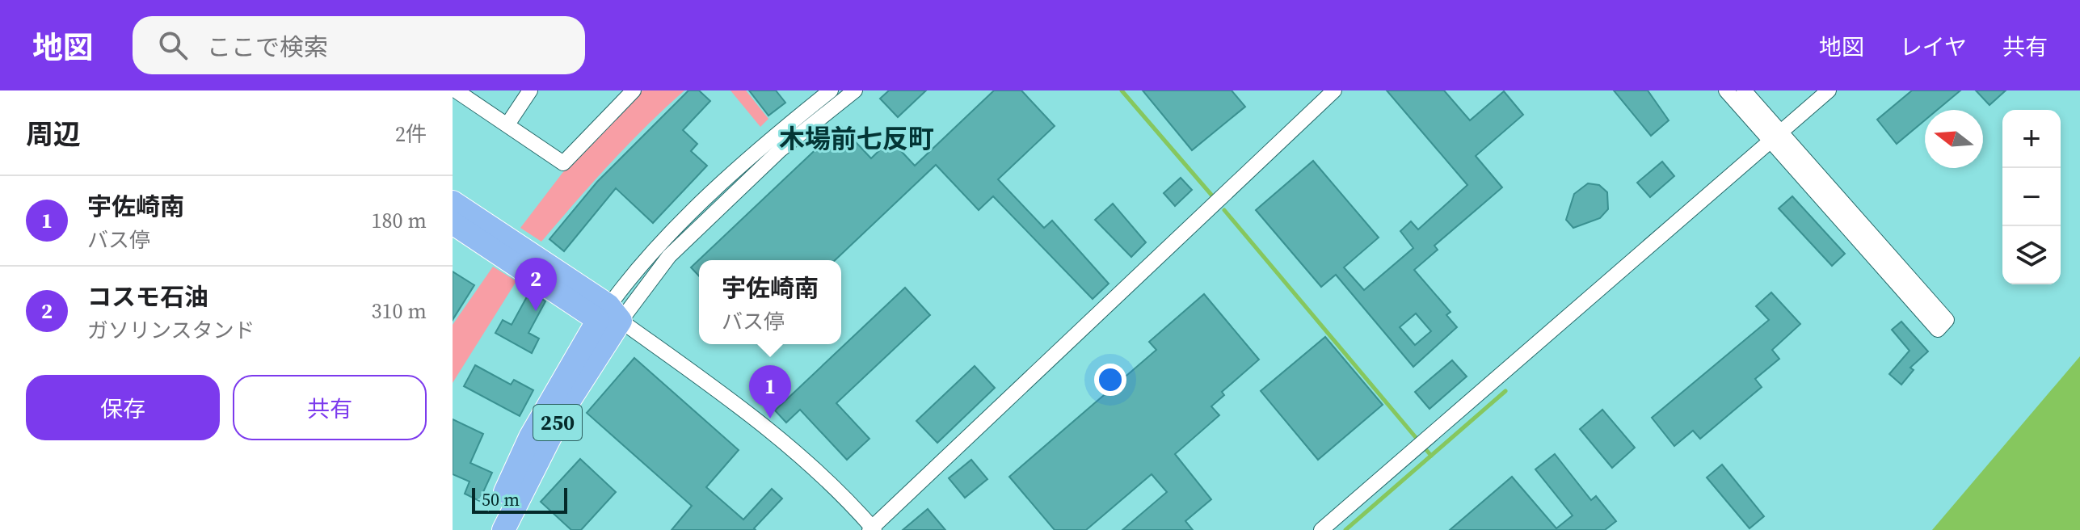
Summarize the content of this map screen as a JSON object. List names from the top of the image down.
{
  "streets": {
    "highway": ["250"]
  },
  "districts": ["木場前七反町"],
  "scale_bar": "50 m",
  "north": "left",
  "page": {
    "header": "地図",
    "search": "ここで検索",
    "nav": ["地図", "レイヤ", "共有"],
    "heading": ["周辺", "2件"],
    "map_buttons": ["+", "−"],
    "list": [
      {
        "mark": "1",
        "name": "宇佐崎南",
        "note": "バス停",
        "value": "180 m"
      },
      {
        "mark": "2",
        "name": "コスモ石油",
        "note": "ガソリンスタンド",
        "value": "310 m"
      }
    ],
    "pins": ["2", "1"],
    "popup": ["宇佐崎南", "バス停"],
    "buttons": ["保存", "共有"],
    "scale": "50 m"
  }
}
